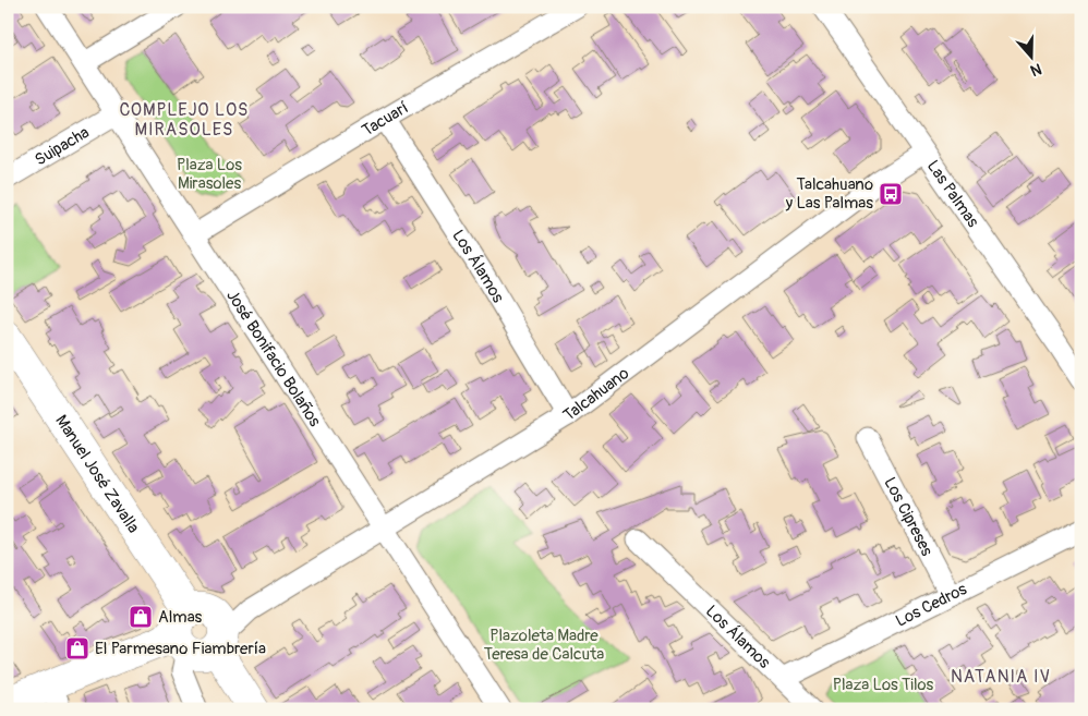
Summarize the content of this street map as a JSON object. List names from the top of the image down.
{
  "streets": {
    "street": [
      "Tacuarí",
      "Suipacha",
      "Las Palmas",
      "Los Álamos",
      "José Bonifacio Bolaños",
      "Talcahuano",
      "Manuel José Zavalla",
      "Los Cipreses",
      "Los Cedros"
    ]
  },
  "crossings": [
    ["Tacuarí", "Los Álamos"],
    ["Tacuarí", "José Bonifacio Bolaños"],
    ["Suipacha", "José Bonifacio Bolaños"],
    ["Las Palmas", "Talcahuano"],
    ["Los Álamos", "Talcahuano"],
    ["Los Álamos", "Los Cedros"],
    ["José Bonifacio Bolaños", "Talcahuano"],
    ["Talcahuano", "Manuel José Zavalla"],
    ["Los Cipreses", "Los Cedros"]
  ],
  "districts": ["COMPLEJO LOS MIRASOLES", "NATANIA IV"],
  "parks": ["Plaza Los Mirasoles", "Plazoleta Madre Teresa de Calcuta", "Plaza Los Tilos"],
  "places": {
    "bus stop": ["Talcahuano y Las Palmas"],
    "shop": ["Almas", "El Parmesano Fiambrería"]
  },
  "north": "bottom"
}
